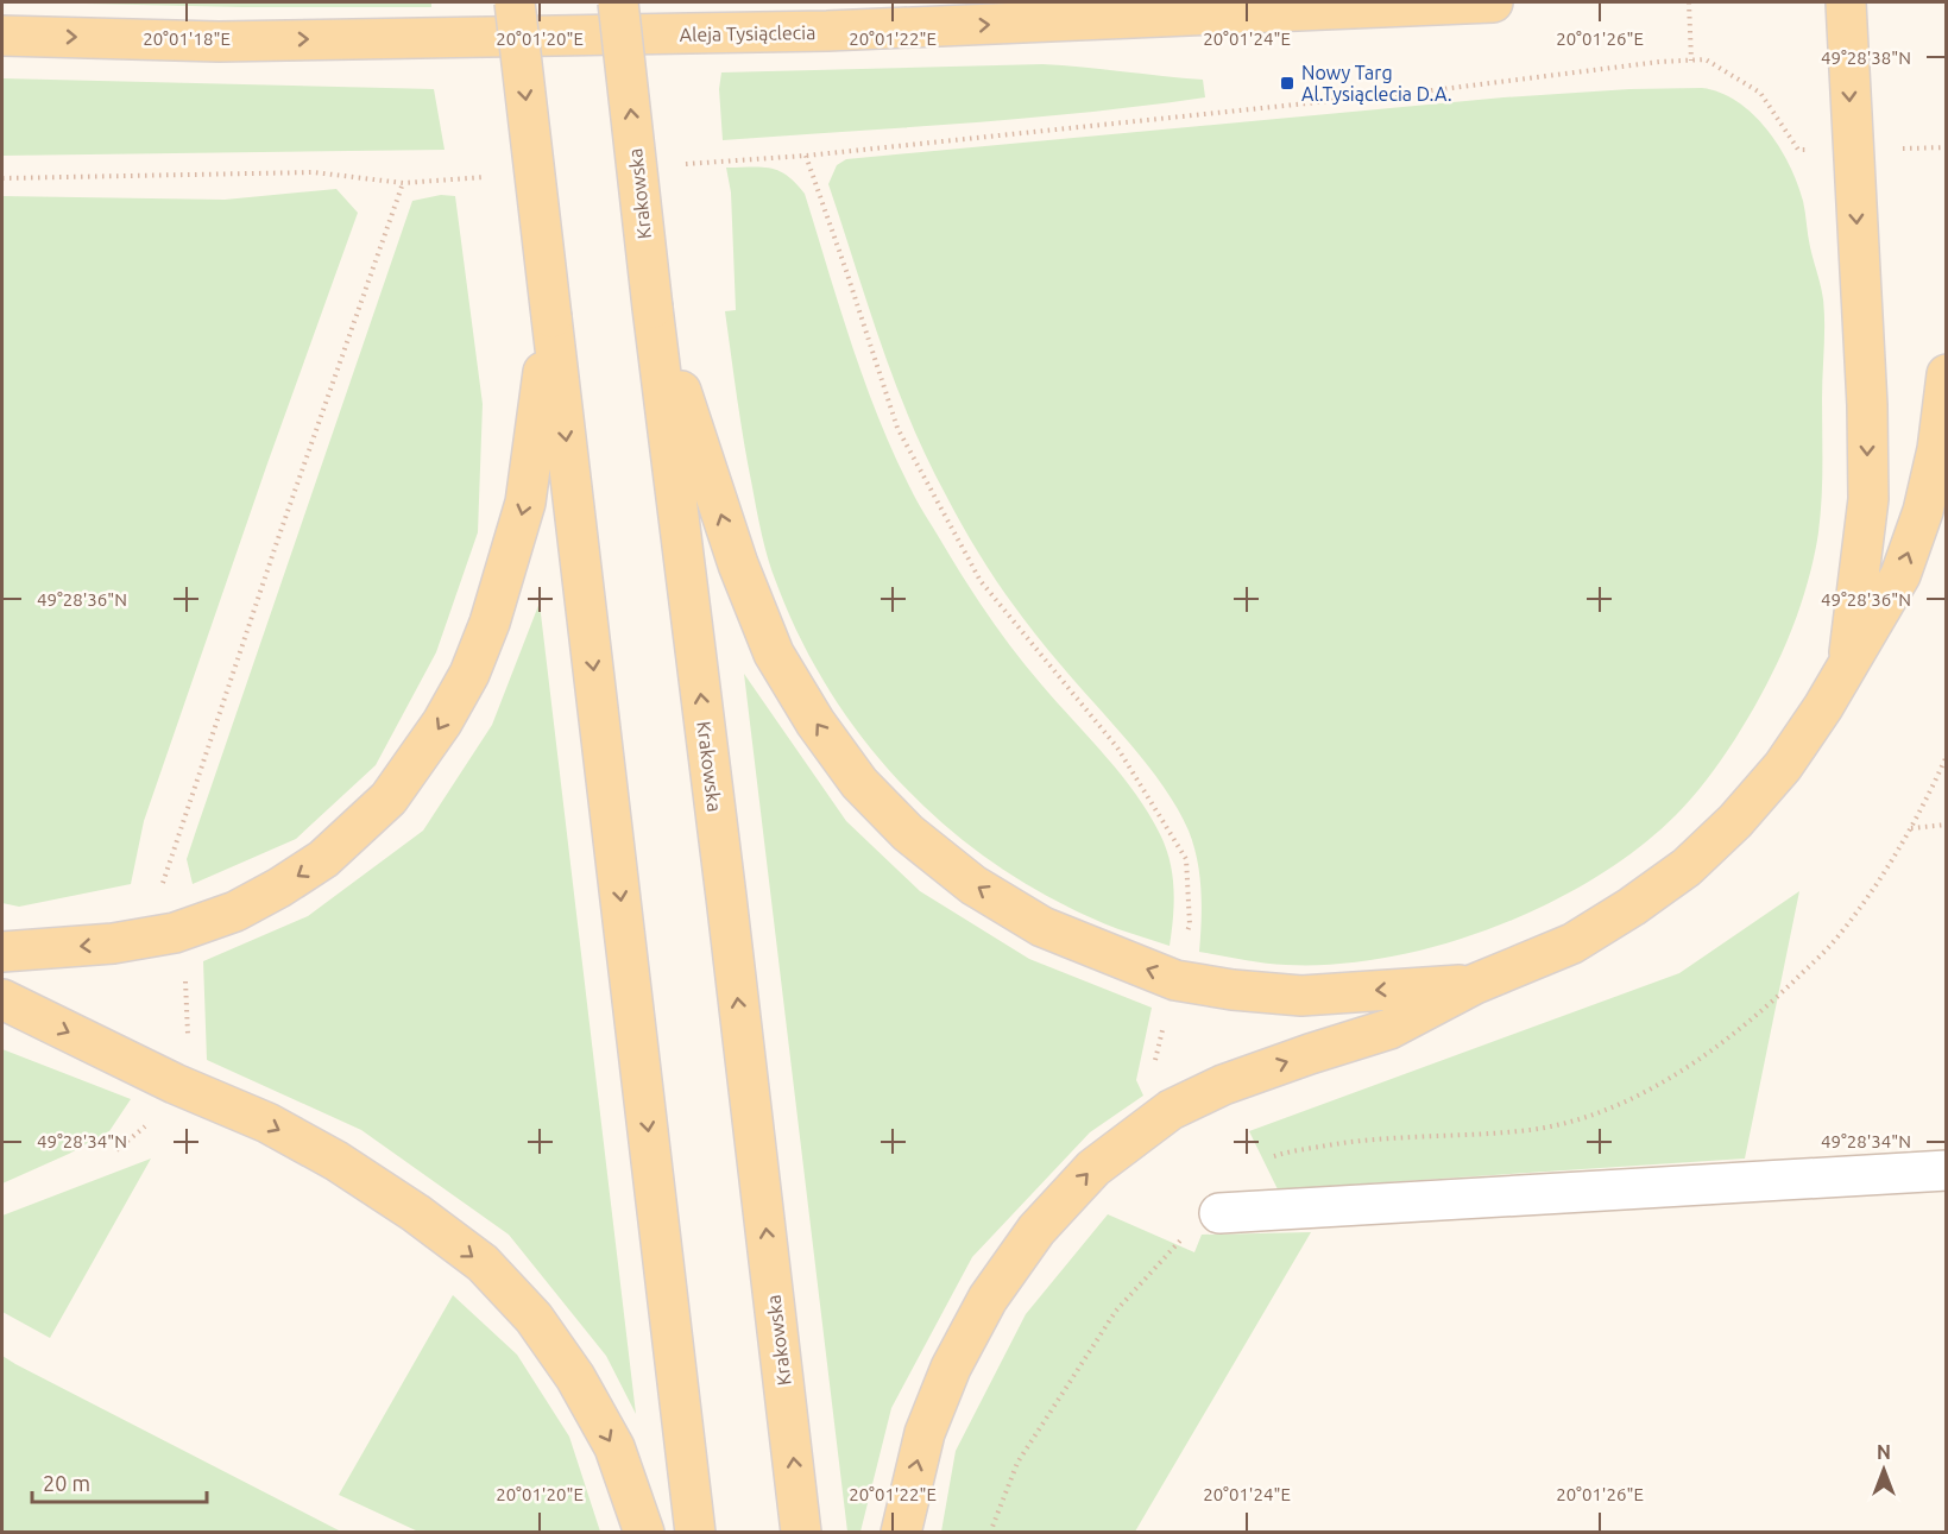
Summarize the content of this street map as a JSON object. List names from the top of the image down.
{
  "streets": {
    "main road": ["Aleja Tysiąclecia", "Krakowska"]
  },
  "one_way": ["Aleja Tysiąclecia"],
  "places": {
    "transit": ["Nowy Targ Al.Tysiąclecia D.A."]
  },
  "scale_bar": "20 m",
  "north": "top",
  "coordinates": [
    "20°01'18\"E",
    "20°01'20\"E",
    "20°01'22\"E",
    "20°01'24\"E",
    "20°01'26\"E",
    "49°28'38\"N",
    "49°28'36\"N",
    "49°28'34\"N"
  ]
}
